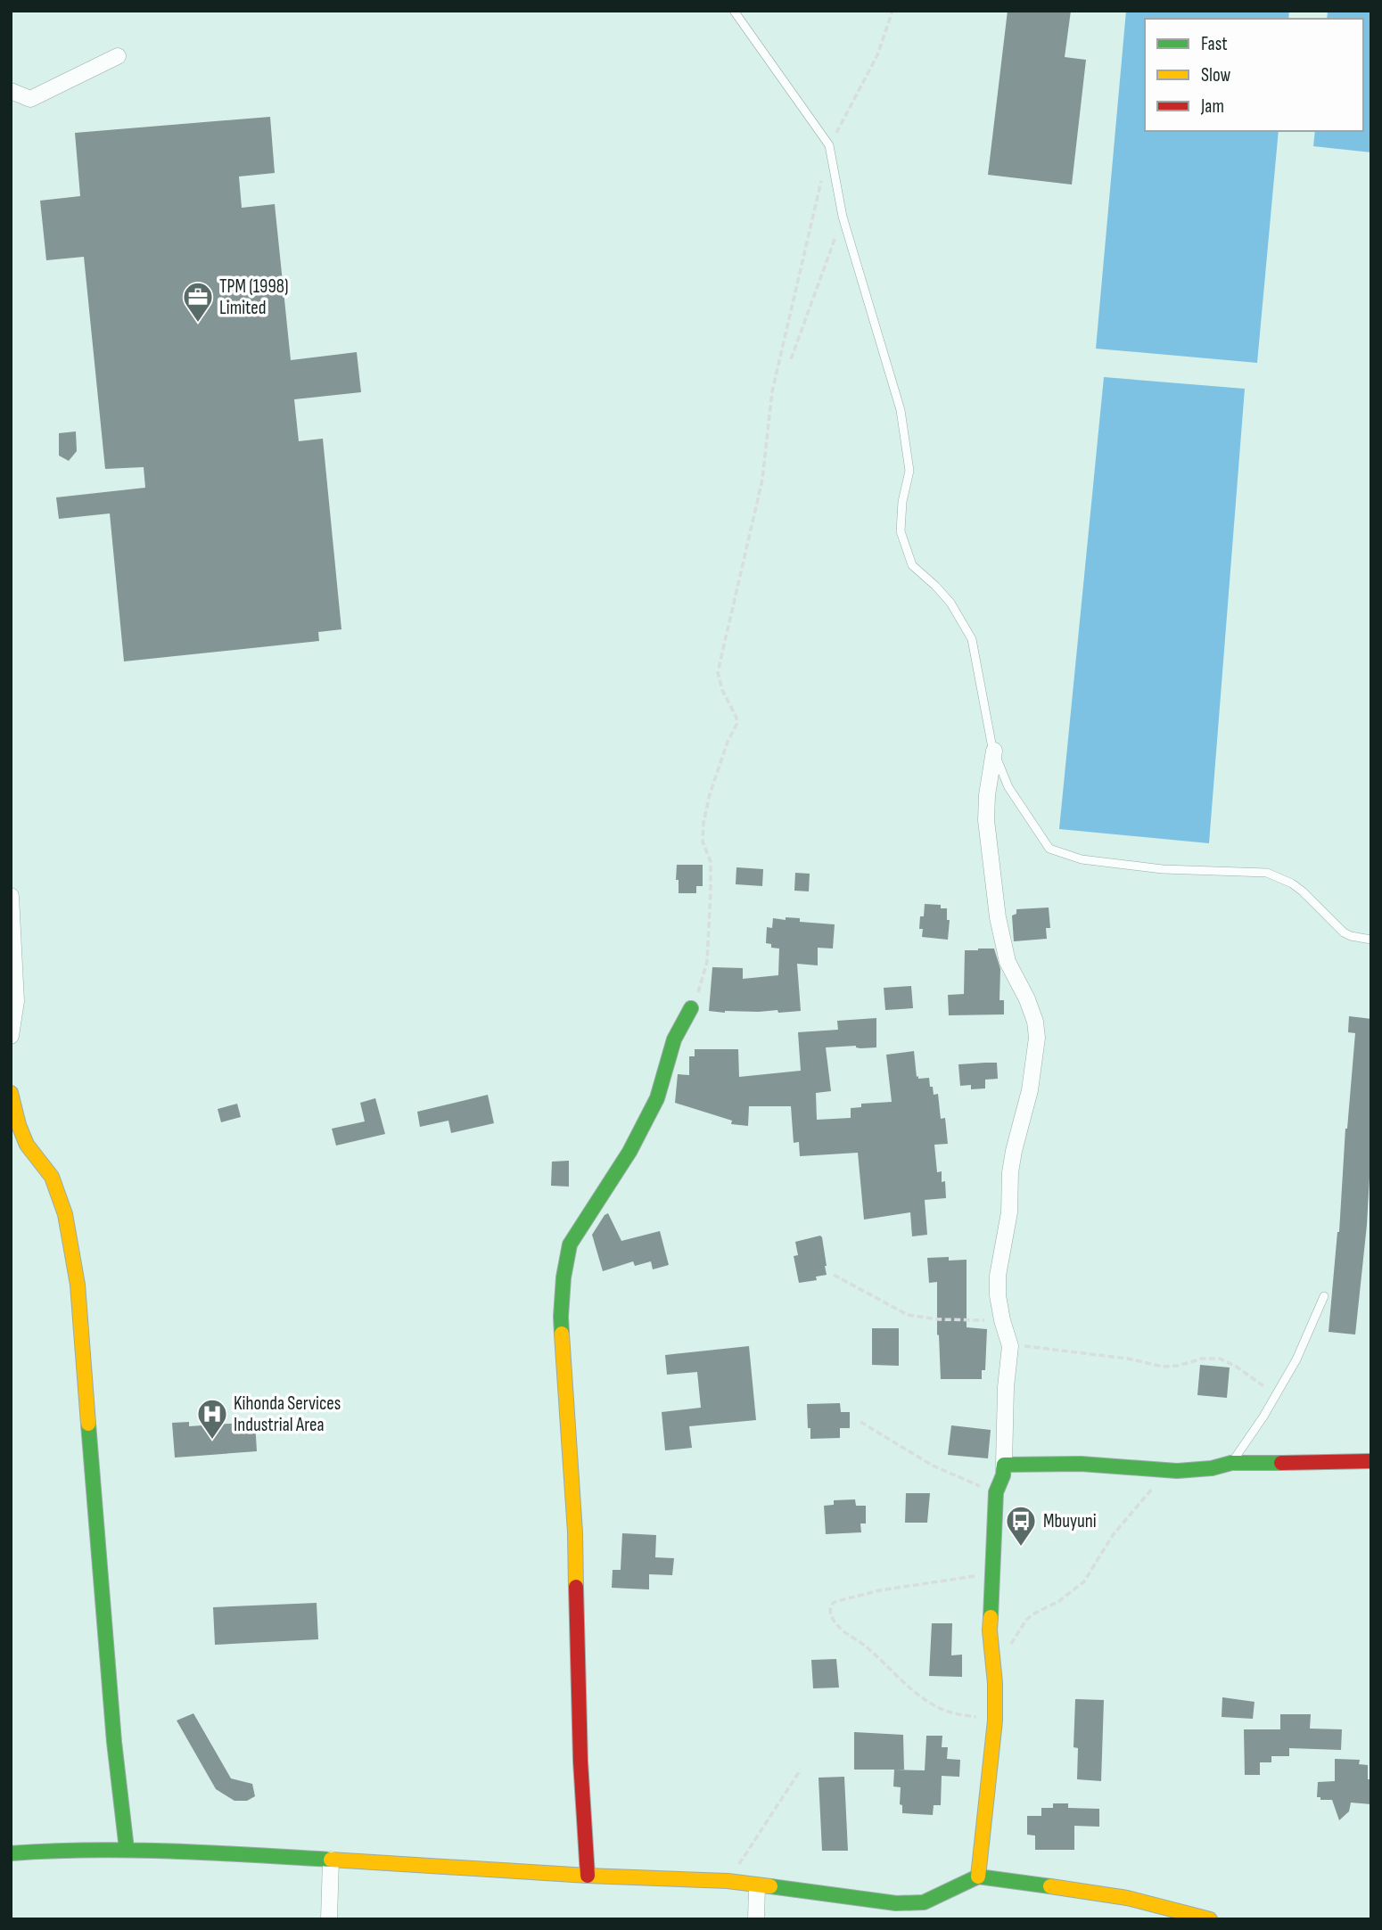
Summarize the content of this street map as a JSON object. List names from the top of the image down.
{
  "places": {
    "office": ["TPM (1998) Limited"],
    "hospital": ["Kihonda Services Industrial Area"],
    "bus stop": ["Mbuyuni"]
  },
  "legend": ["Fast", "Slow", "Jam"]
}
